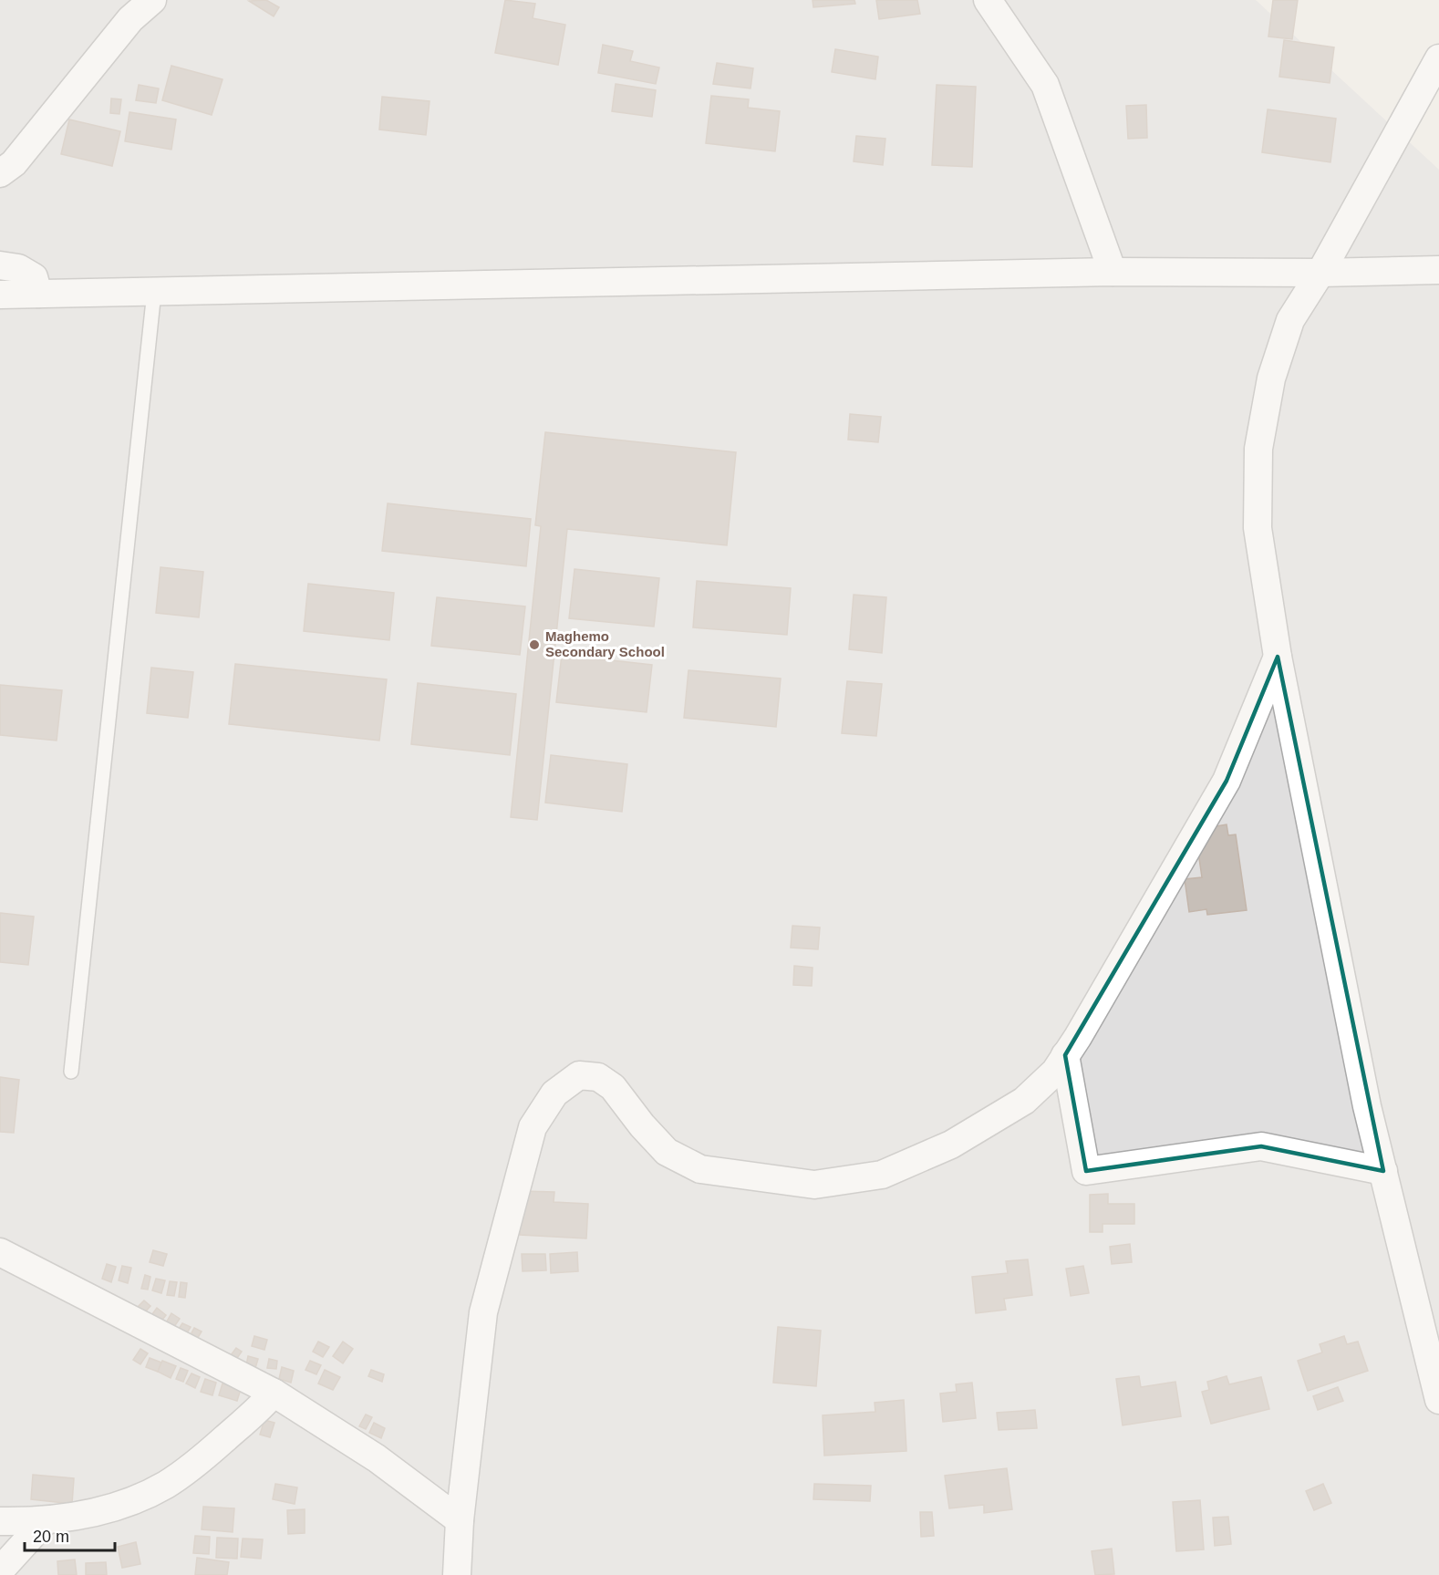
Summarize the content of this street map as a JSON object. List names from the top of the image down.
{
  "places": ["Maghemo Secondary School"],
  "scale_bar": "20 m"
}
